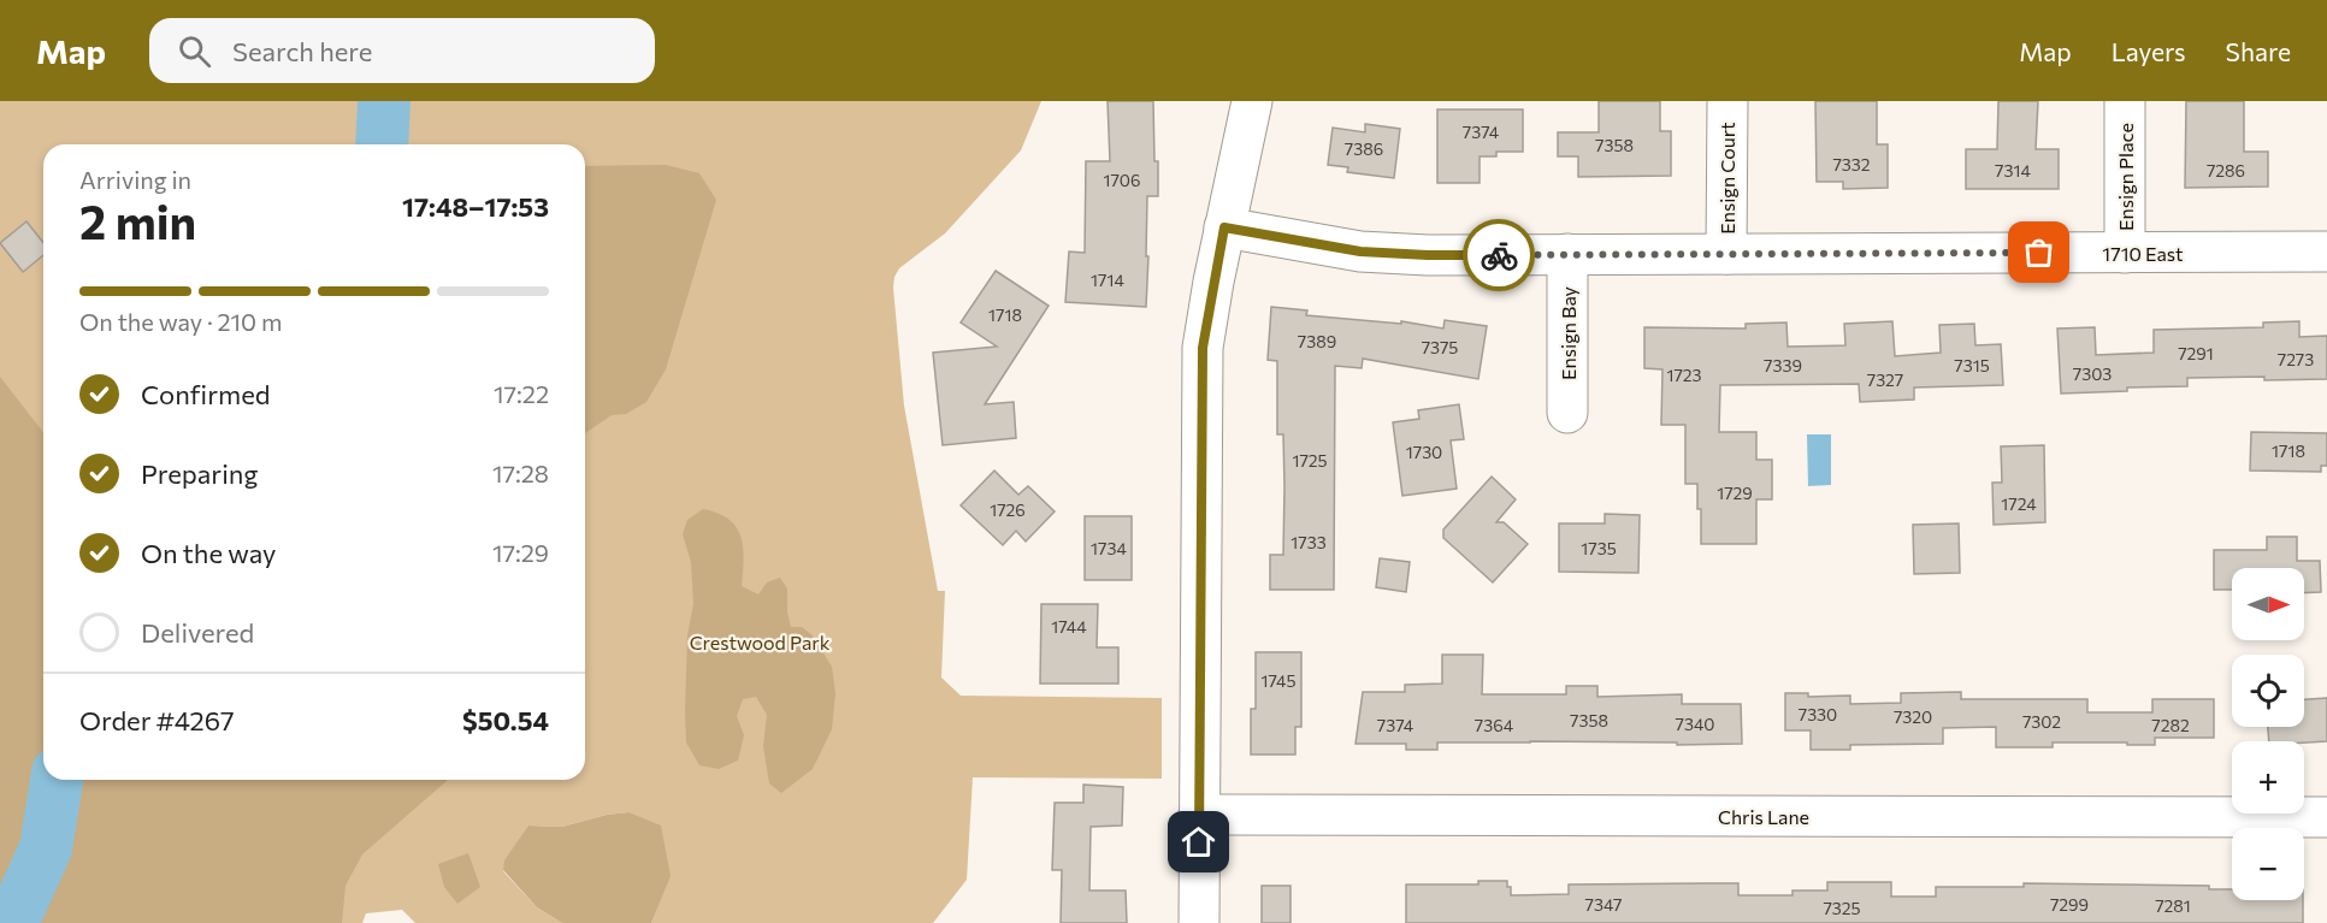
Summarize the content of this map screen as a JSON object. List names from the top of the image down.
{
  "streets": {
    "street": [
      "Ensign Place",
      "Ensign Court",
      "1710 East",
      "Ensign Bay",
      "Chris Lane"
    ]
  },
  "crossings": [
    ["Ensign Place", "1710 East"],
    ["Ensign Court", "1710 East"],
    ["1710 East", "Ensign Bay"]
  ],
  "parks": ["Crestwood Park"],
  "house_numbers": [
    "7374",
    "7358",
    "7386",
    "7332",
    "7314",
    "7286",
    "1706",
    "1714",
    "1718",
    "7389",
    "7375",
    "7291",
    "7273",
    "7339",
    "7315",
    "7303",
    "1723",
    "7327",
    "1718",
    "1730",
    "1725",
    "1729",
    "1724",
    "1726",
    "1733",
    "1734",
    "1735",
    "1744",
    "1745",
    "7330",
    "7320",
    "7358",
    "7302",
    "7340",
    "7374",
    "7364",
    "7282",
    "7347",
    "7299",
    "7281",
    "7325"
  ],
  "north": "right",
  "page": {
    "header": "Map",
    "search": "Search here",
    "nav": ["Map", "Layers", "Share"],
    "heading": ["2 min", "Arriving in", "17:48–17:53"],
    "panel": ["Order #4267", "$50.54"],
    "bar": "On the way · 210 m",
    "list": [
      ["Confirmed", "17:22"],
      ["Preparing", "17:28"],
      ["On the way", "17:29"],
      "Delivered"
    ],
    "map_buttons": ["+", "−"]
  }
}
